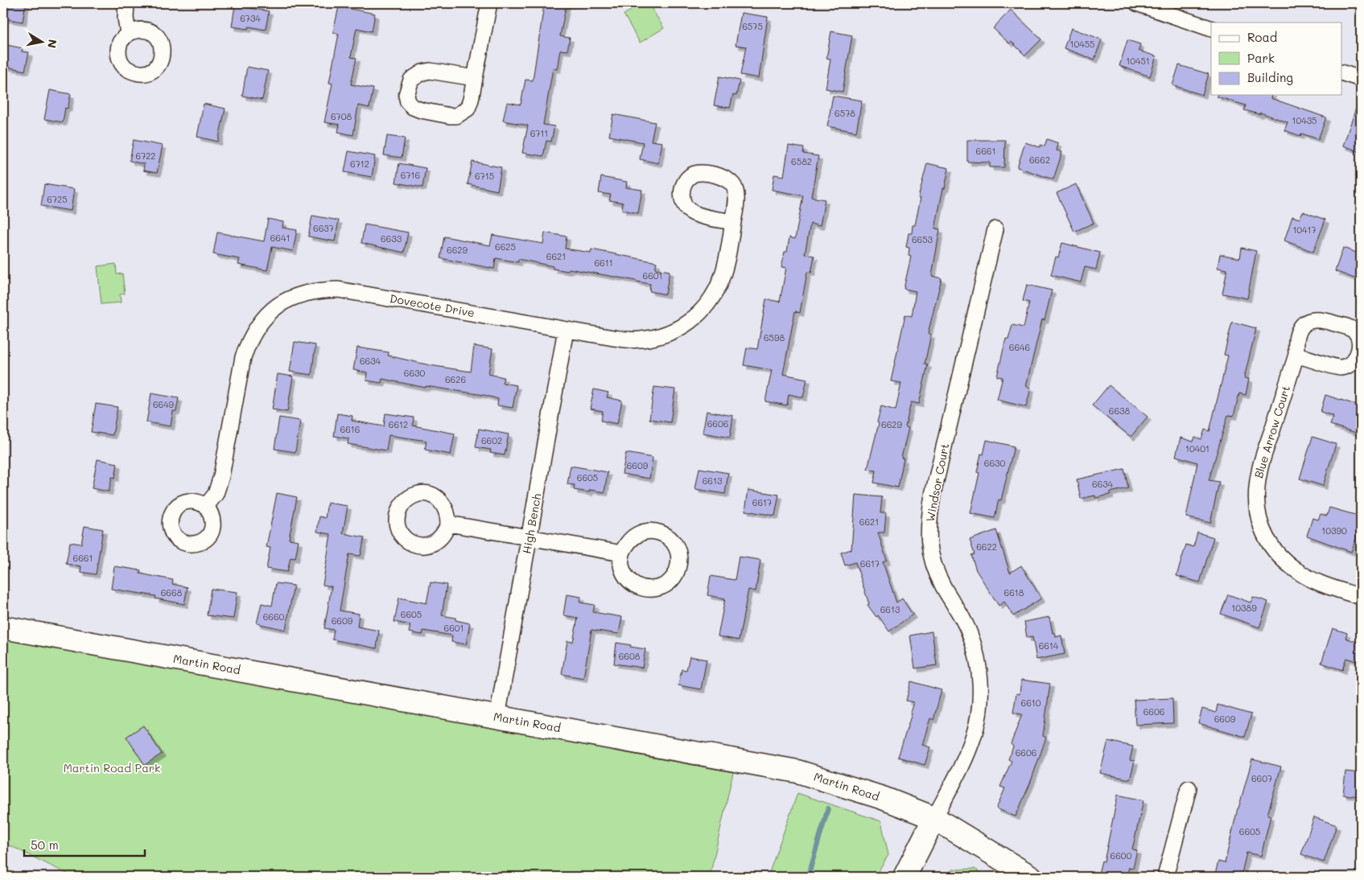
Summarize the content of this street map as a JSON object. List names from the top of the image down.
{
  "streets": {
    "street": [
      "Dovecote Drive",
      "Blue Arrow Court",
      "Windsor Court",
      "High Bench",
      "Martin Road"
    ]
  },
  "crossings": [
    ["Dovecote Drive", "High Bench"],
    ["Windsor Court", "Martin Road"],
    ["High Bench", "Martin Road"]
  ],
  "parks": ["Martin Road Park"],
  "house_numbers": [
    "6734",
    "6575",
    "10455",
    "10451",
    "6578",
    "6708",
    "10435",
    "6711",
    "6661",
    "6722",
    "6662",
    "6582",
    "6712",
    "6716",
    "6715",
    "6725",
    "6637",
    "10417",
    "6641",
    "6633",
    "6653",
    "6625",
    "6629",
    "6621",
    "6611",
    "6601",
    "6598",
    "6646",
    "6634",
    "6630",
    "6626",
    "6649",
    "6638",
    "6606",
    "6612",
    "6629",
    "6616",
    "6602",
    "10401",
    "6630",
    "6609",
    "6605",
    "6613",
    "6634",
    "6617",
    "6621",
    "10390",
    "6622",
    "6661",
    "6617",
    "6668",
    "6618",
    "10389",
    "6613",
    "6605",
    "6660",
    "6609",
    "6601",
    "6614",
    "6608",
    "6610",
    "6606",
    "6609",
    "6606",
    "6607",
    "6605",
    "6600"
  ],
  "legend": ["Road", "Park", "Building"],
  "scale_bar": "50 m",
  "north": "right"
}
